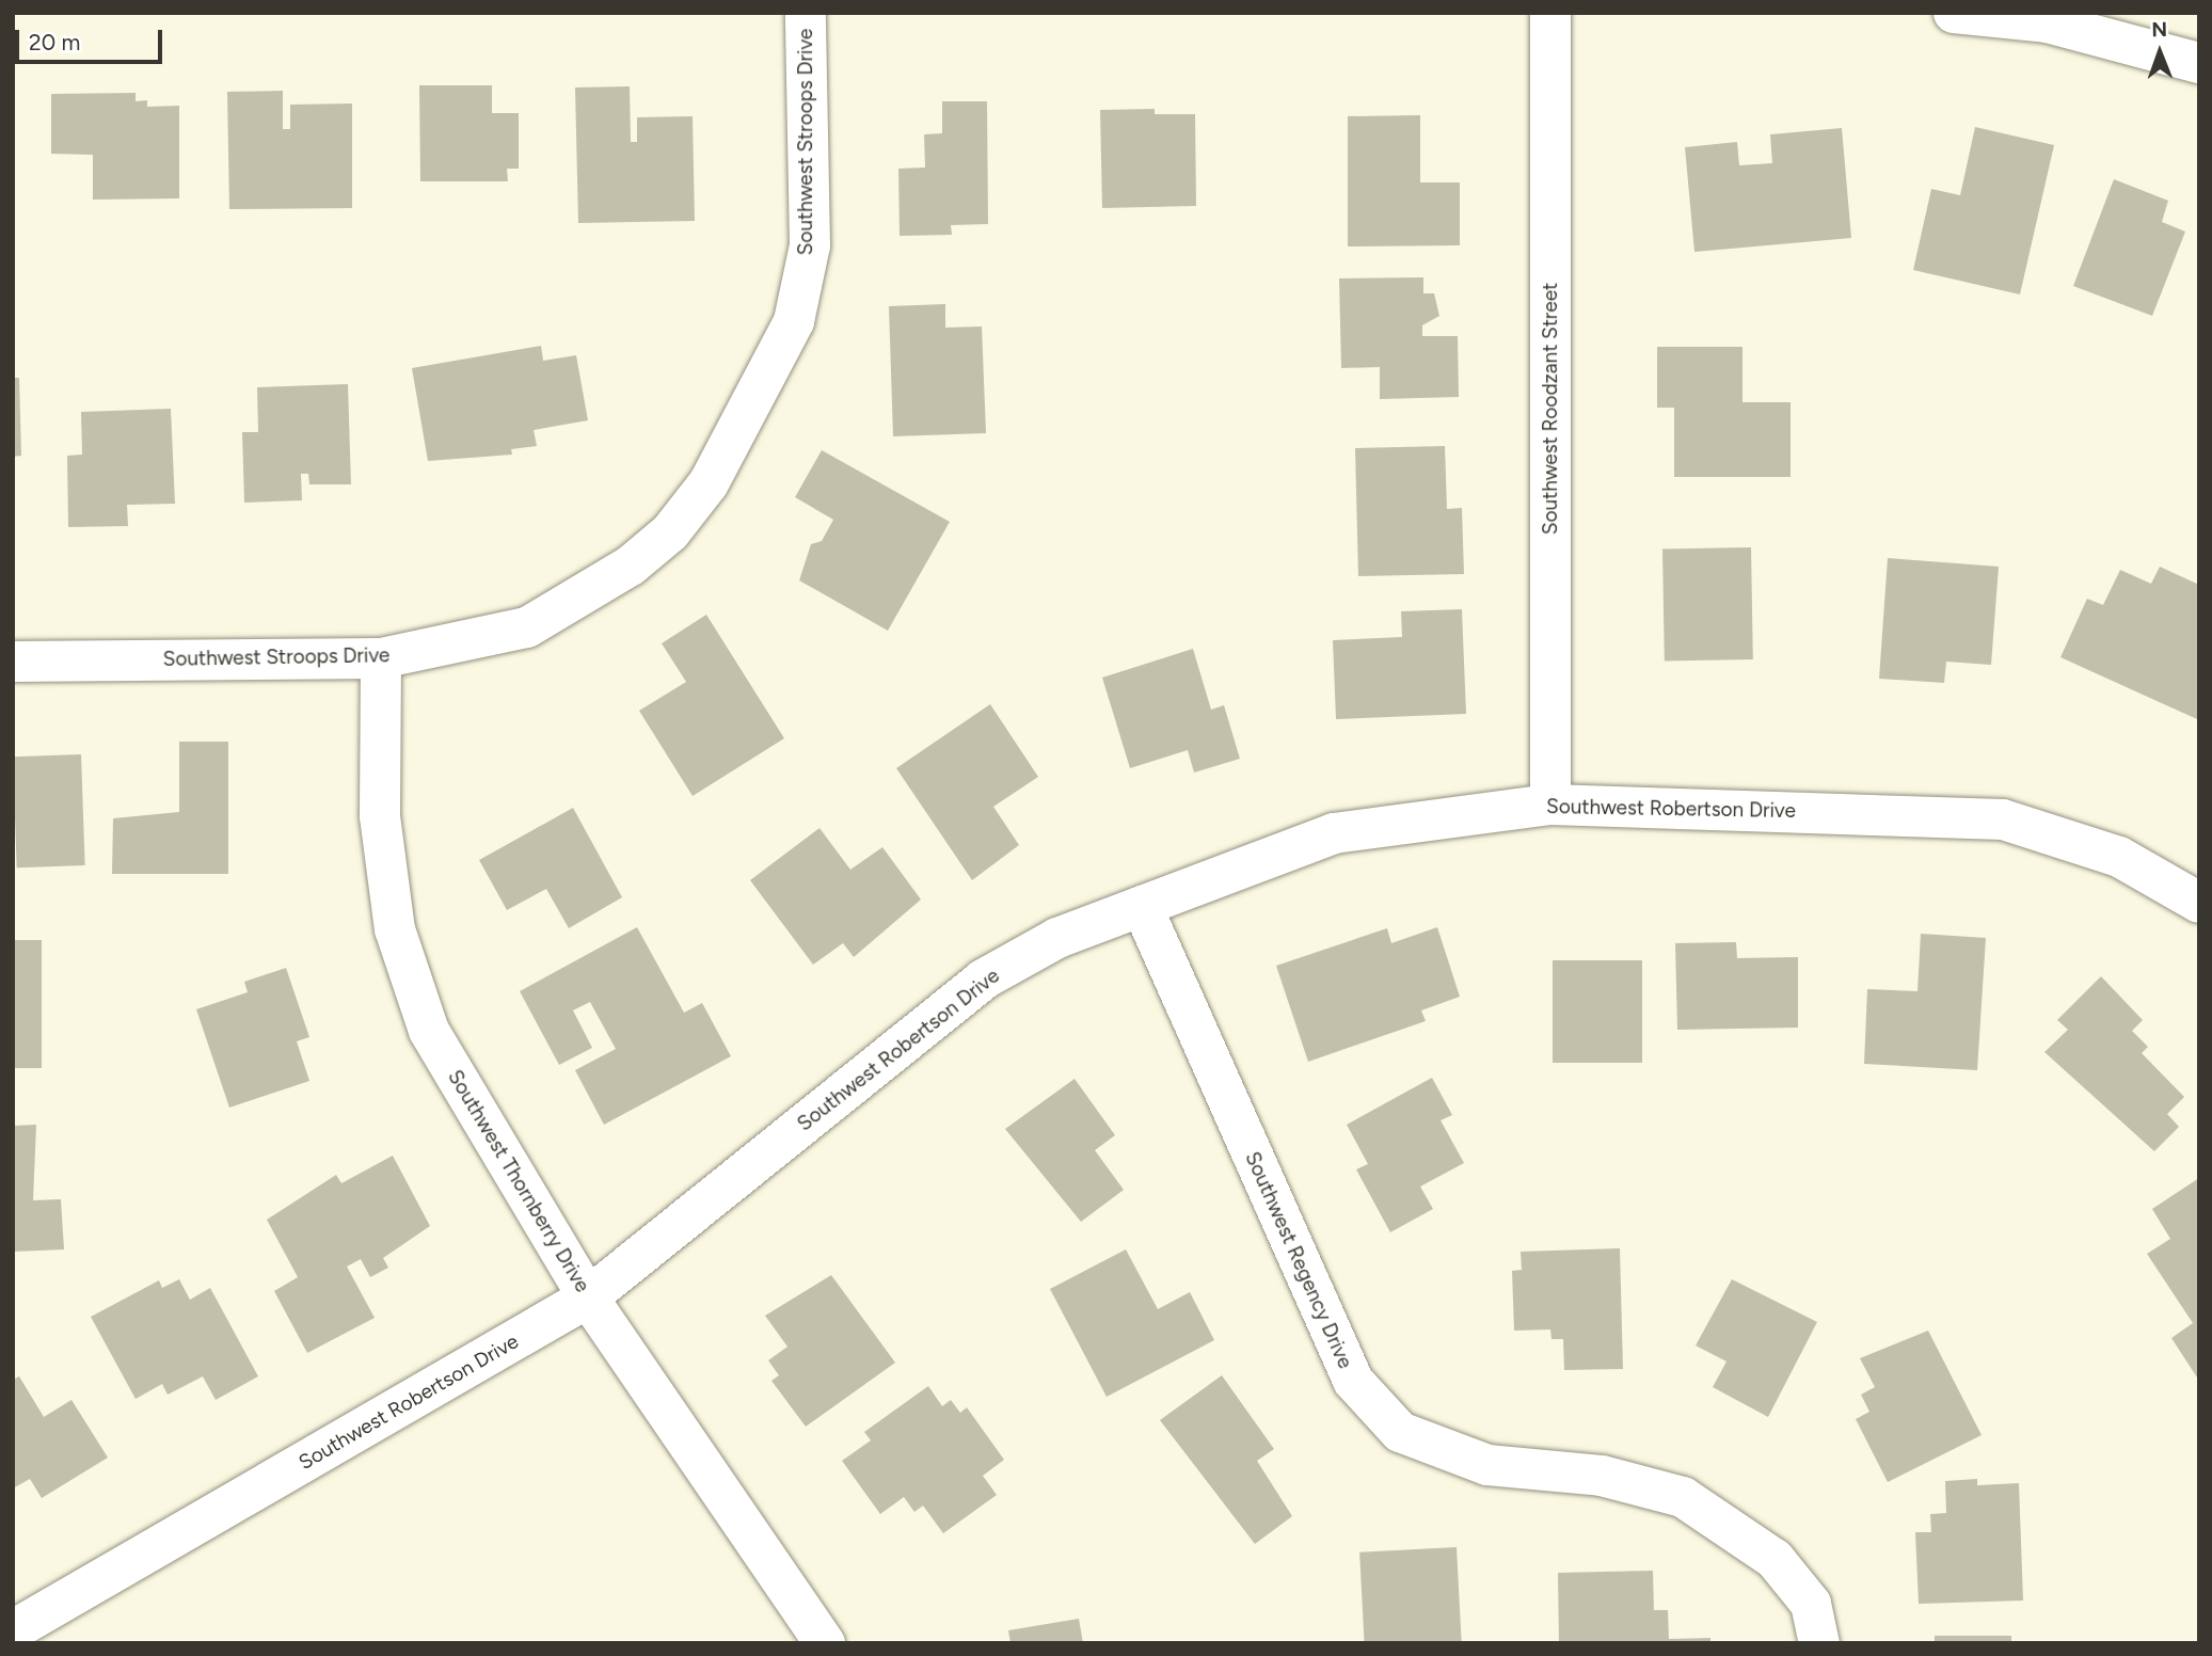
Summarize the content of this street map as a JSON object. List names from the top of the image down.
{
  "streets": {
    "street": [
      "Southwest Stroops Drive",
      "Southwest Roodzant Street",
      "Southwest Robertson Drive",
      "Southwest Thornberry Drive",
      "Southwest Regency Drive"
    ]
  },
  "crossings": [
    ["Southwest Stroops Drive", "Southwest Thornberry Drive"],
    ["Southwest Roodzant Street", "Southwest Robertson Drive"],
    ["Southwest Robertson Drive", "Southwest Thornberry Drive"],
    ["Southwest Robertson Drive", "Southwest Regency Drive"]
  ],
  "scale_bar": "20 m",
  "north": "top"
}
